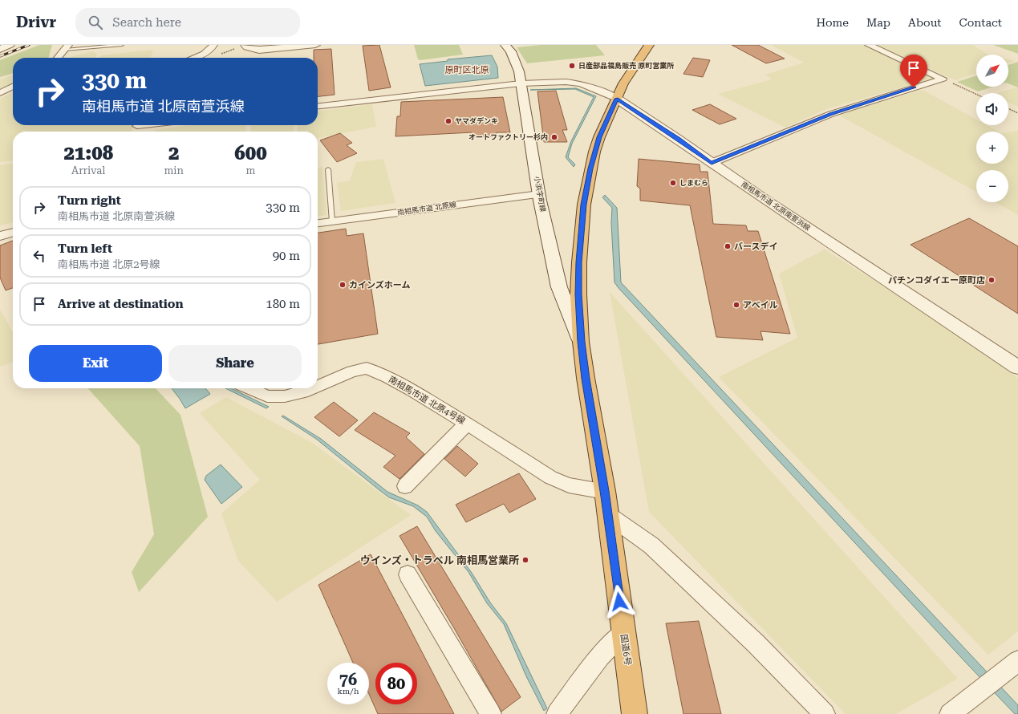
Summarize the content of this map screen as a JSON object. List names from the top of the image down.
{
  "streets": {
    "highway": ["国道6号"],
    "street": [
      "小浜字町線",
      "南相馬市道 北原南萱浜線",
      "南相馬市道 北原線",
      "南相馬市道 北原4号線"
    ]
  },
  "crossings": [
    ["小浜字町線", "南相馬市道 北原南萱浜線"],
    ["小浜字町線", "南相馬市道 北原線"],
    ["小浜字町線", "国道6号"],
    ["南相馬市道 北原南萱浜線", "国道6号"],
    ["南相馬市道 北原4号線", "国道6号"]
  ],
  "districts": ["原町区北原"],
  "places": [
    "日産部品福島販売 原町営業所",
    "ヤマダデンキ",
    "オートファクトリー杉内",
    "しまむら",
    "バースデイ",
    "パチンコダイエー原町店",
    "カインズホーム",
    "アベイル",
    "ウインズ・トラベル 南相馬営業所"
  ],
  "north": "top right",
  "page": {
    "header": "Drivr",
    "search": "Search here",
    "nav": [
      "Home",
      "Map",
      "About",
      "Contact"
    ],
    "map_buttons": ["+", "−"],
    "turn": ["330 m", "南相馬市道 北原南萱浜線"],
    "eta": [
      "21:08",
      "Arrival",
      "2",
      "min",
      "600",
      "m"
    ],
    "list": [
      {
        "name": "Turn right",
        "note": "南相馬市道 北原南萱浜線",
        "value": "330 m"
      },
      {
        "name": "Turn left",
        "note": "南相馬市道 北原2号線",
        "value": "90 m"
      },
      {
        "name": "Arrive at destination",
        "value": "180 m"
      }
    ],
    "buttons": ["Exit", "Share"],
    "speed": "76 km/h",
    "limit": "80"
  }
}
